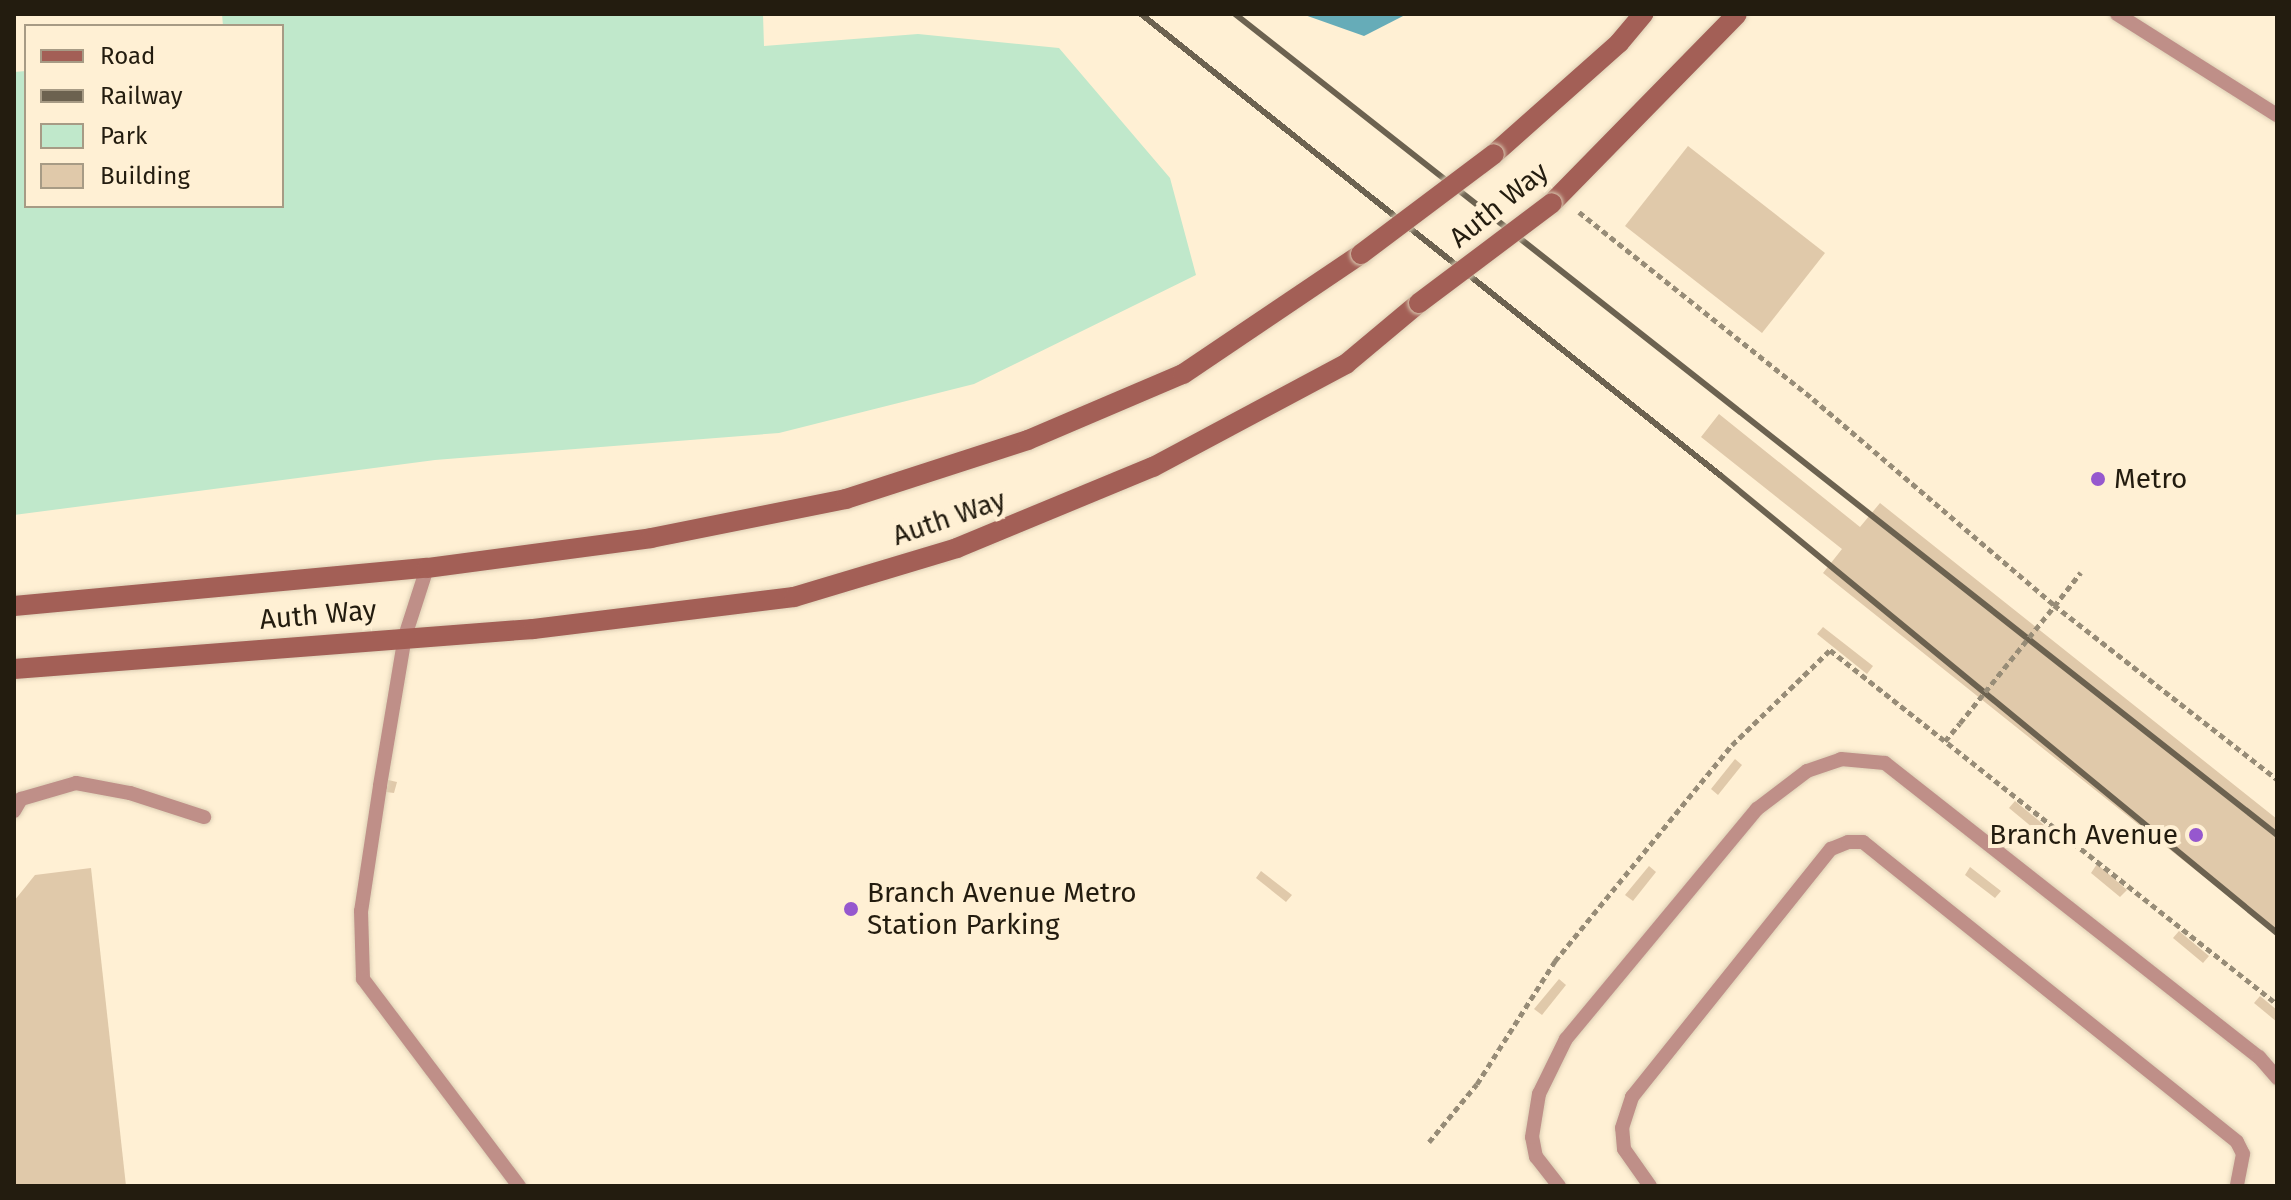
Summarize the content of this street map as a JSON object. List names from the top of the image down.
{
  "streets": {
    "street": ["Auth Way"]
  },
  "places": ["Metro", "Branch Avenue", "Branch Avenue Metro Station Parking"],
  "legend": [
    "Road",
    "Railway",
    "Park",
    "Building"
  ]
}
